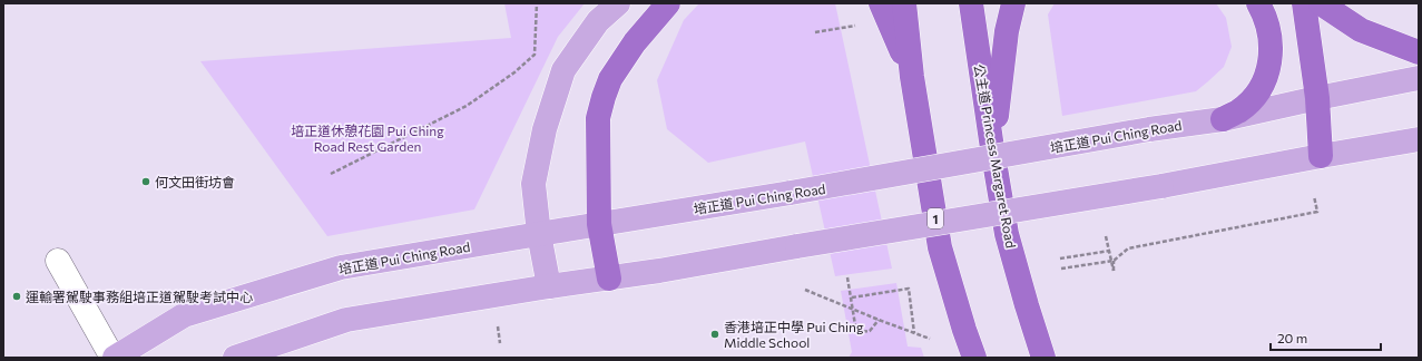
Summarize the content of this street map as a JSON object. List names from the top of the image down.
{
  "streets": {
    "highway": ["公主道 Princess Margaret Road", "1"],
    "main road": ["培正道 Pui Ching Road"]
  },
  "parks": ["培正道休憩花園 Pui Ching Road Rest Garden"],
  "places": ["何文田街坊會", "運輸署駕駛事務組培正道駕駛考試中心", "香港培正中學 Pui Ching Middle School"],
  "scale_bar": "20 m"
}
